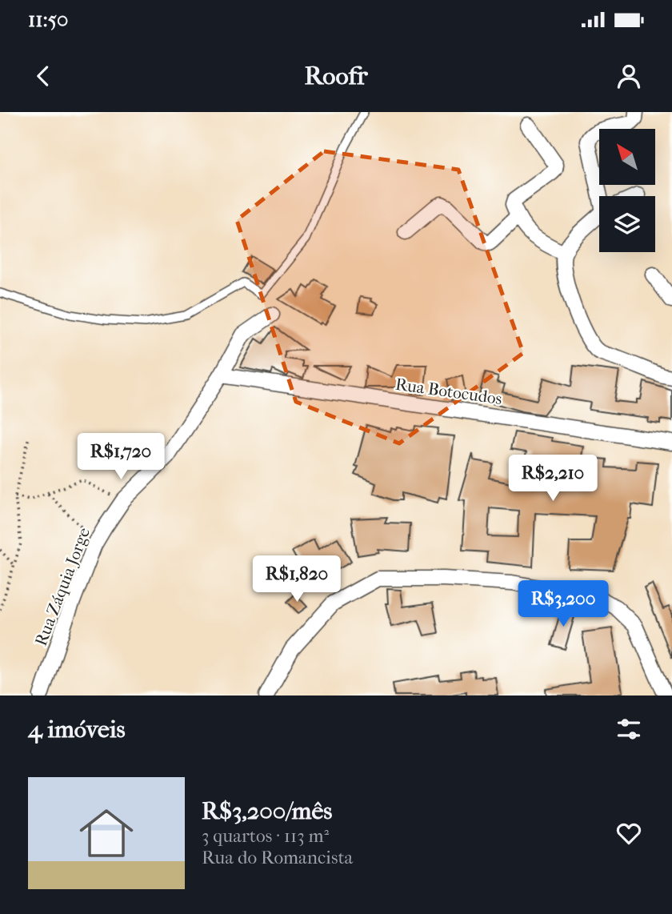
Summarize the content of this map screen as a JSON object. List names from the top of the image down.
{
  "streets": {
    "street": ["Rua Botocudos", "Rua Záquia Jorge"]
  },
  "crossings": [
    ["Rua Botocudos", "Rua Záquia Jorge"]
  ],
  "north": "top left",
  "page": {
    "status": "11:50",
    "header": "Roofr",
    "price": [
      "R$1,720",
      "R$2,210",
      "R$1,820",
      "R$3,200"
    ],
    "heading": "4 imóveis",
    "list": [
      {
        "name": "R$3,200/mês",
        "note": "3 quartos · 113 m² · Rua do Romancista"
      }
    ]
  }
}
